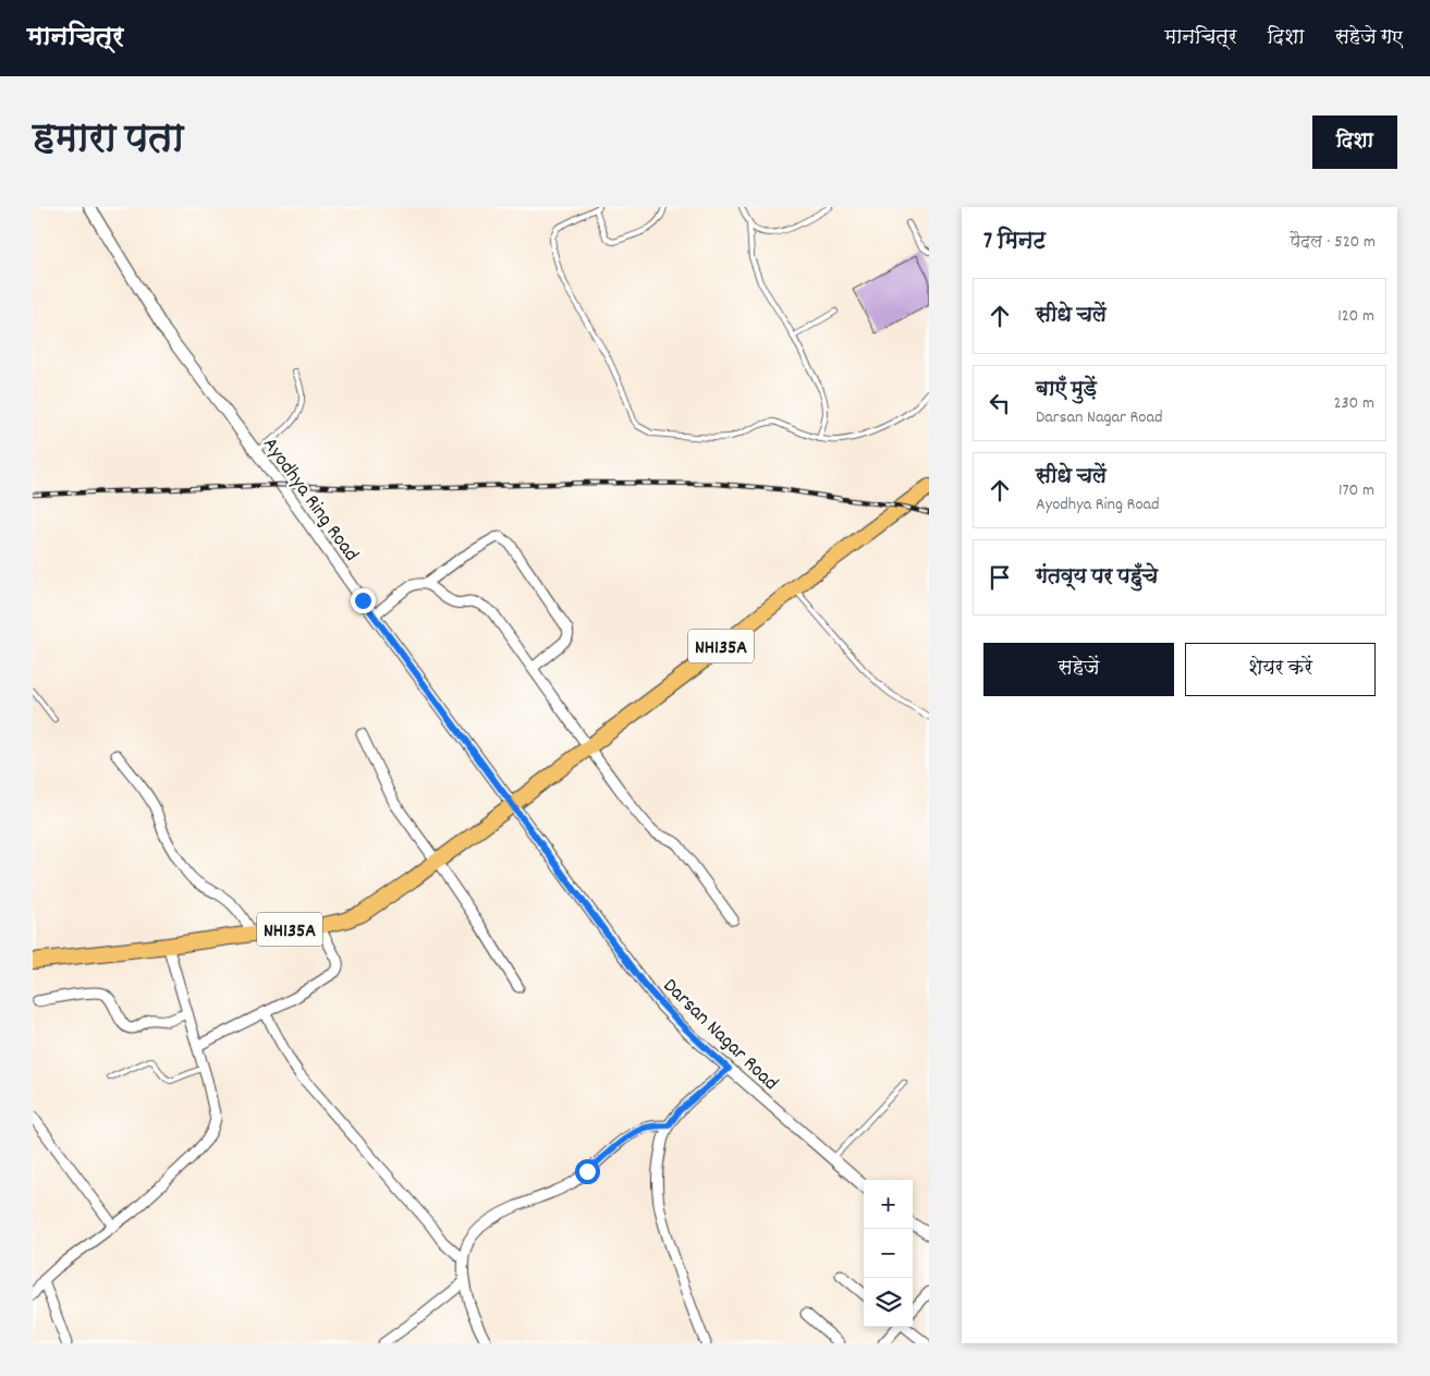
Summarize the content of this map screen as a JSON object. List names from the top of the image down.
{
  "streets": {
    "highway": ["NH135A"],
    "street": ["Ayodhya Ring Road", "Darsan Nagar Road"]
  },
  "crossings": [
    ["Ayodhya Ring Road", "NH135A"],
    ["Ayodhya Ring Road", "Darsan Nagar Road"],
    ["NH135A", "Darsan Nagar Road"]
  ],
  "page": {
    "header": "मानचित्र",
    "nav": ["मानचित्र", "दिशा", "सहेजे गए"],
    "title": "हमारा पता",
    "buttons": [
      "दिशा",
      ["सहेजें", "शेयर करें"]
    ],
    "heading": ["7 मिनट", "पैदल · 520 m"],
    "list": [
      ["सीधे चलें", "120 m"],
      ["बाएँ मुड़ें", "Darsan Nagar Road", "230 m"],
      ["सीधे चलें", "Ayodhya Ring Road", "170 m"],
      "गंतव्य पर पहुँचे"
    ],
    "map_buttons": ["+", "−"]
  }
}
